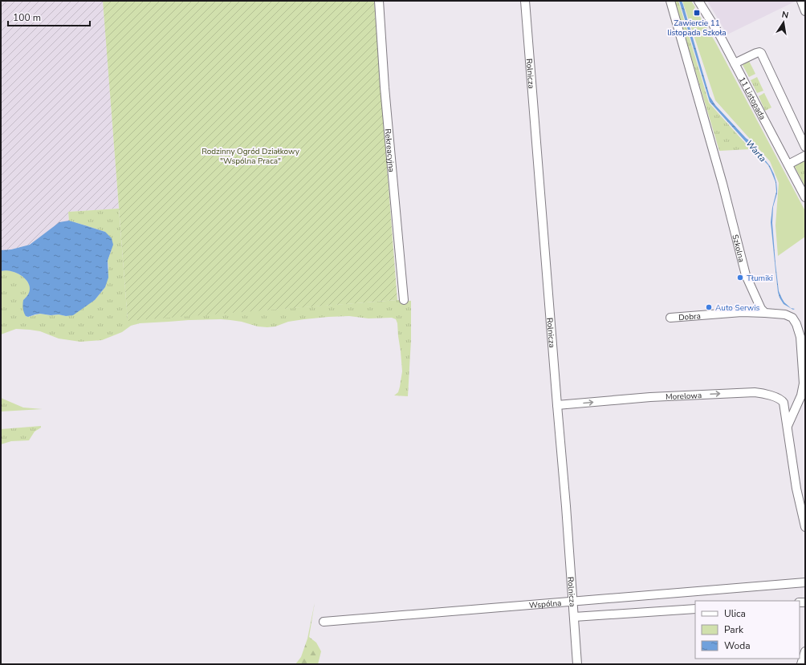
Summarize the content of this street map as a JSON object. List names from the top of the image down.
{
  "streets": {
    "street": [
      "Rolnicza",
      "11 Listopada",
      "Rekreacyjna",
      "Szkolna",
      "Dobra",
      "Morelowa",
      "Wspólna"
    ]
  },
  "crossings": [
    ["Rolnicza", "Morelowa"],
    ["Rolnicza", "Wspólna"],
    ["Szkolna", "Dobra"]
  ],
  "one_way": ["Morelowa"],
  "water": ["Warta"],
  "parks": ["Rodzinny Ogród Działkowy \"Wspólna Praca\""],
  "places": {
    "transit": ["Zawiercie 11 listopada Szkoła"],
    "other": ["Tłumiki", "Auto Serwis"]
  },
  "legend": ["Ulica", "Park", "Woda"],
  "scale_bar": "100 m",
  "north": "top"
}
